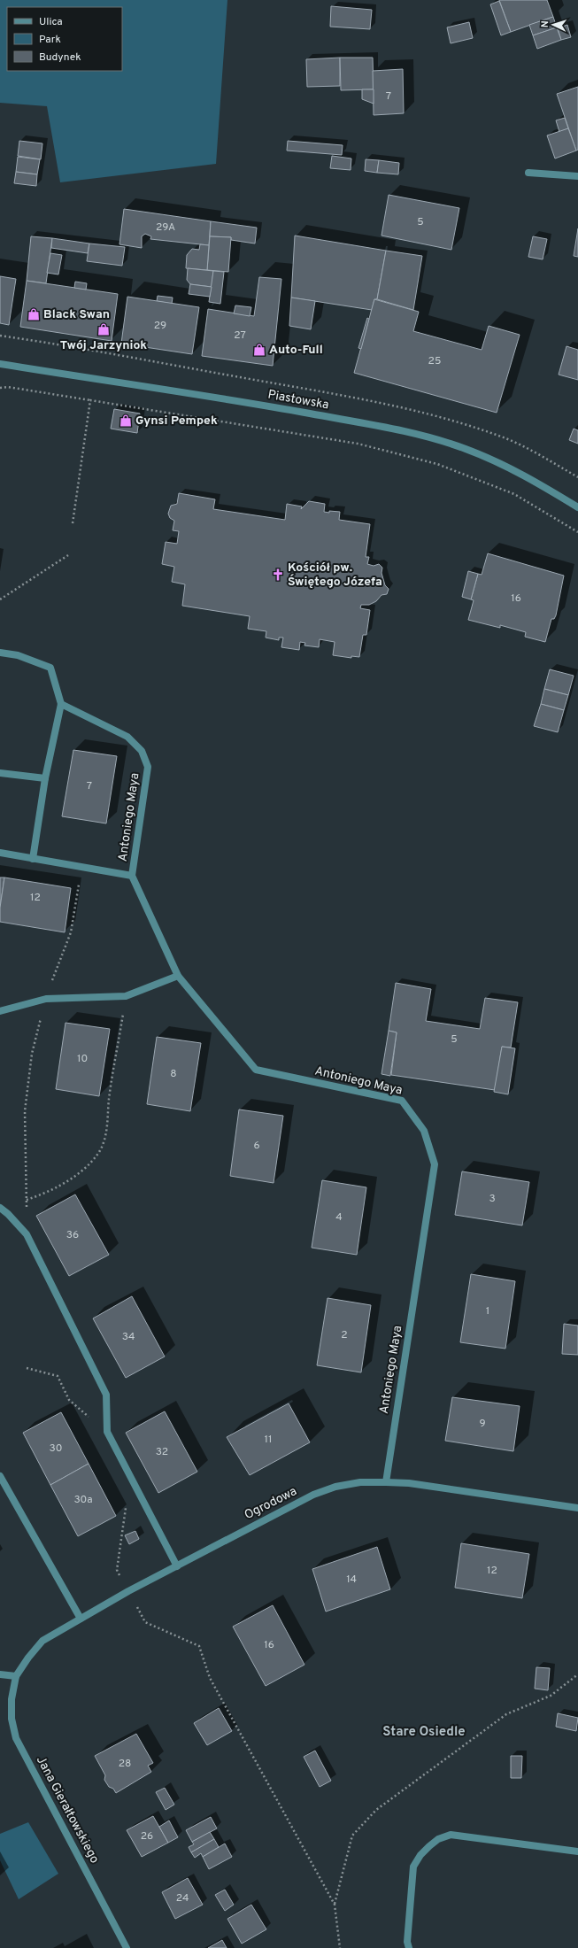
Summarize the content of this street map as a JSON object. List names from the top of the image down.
{
  "streets": {
    "street": [
      "Piastowska",
      "Antoniego Maya",
      "Ogrodowa",
      "Jana Gierałtowskiego"
    ]
  },
  "crossings": [
    ["Antoniego Maya", "Ogrodowa"],
    ["Ogrodowa", "Jana Gierałtowskiego"]
  ],
  "districts": ["Stare Osiedle"],
  "places": {
    "shop": [
      "Black Swan",
      "Twój Jarzyniok",
      "Auto-Full",
      "Gynsi Pempek"
    ],
    "church": ["Kościół pw. Świętego Józefa"]
  },
  "house_numbers": [
    "7",
    "5",
    "29A",
    "29",
    "27",
    "25",
    "16",
    "7",
    "12",
    "5",
    "10",
    "8",
    "6",
    "3",
    "4",
    "36",
    "1",
    "2",
    "34",
    "9",
    "11",
    "30",
    "32",
    "30a",
    "12",
    "14",
    "16",
    "28",
    "26",
    "24"
  ],
  "legend": ["Ulica", "Park", "Budynek"],
  "north": "left"
}
